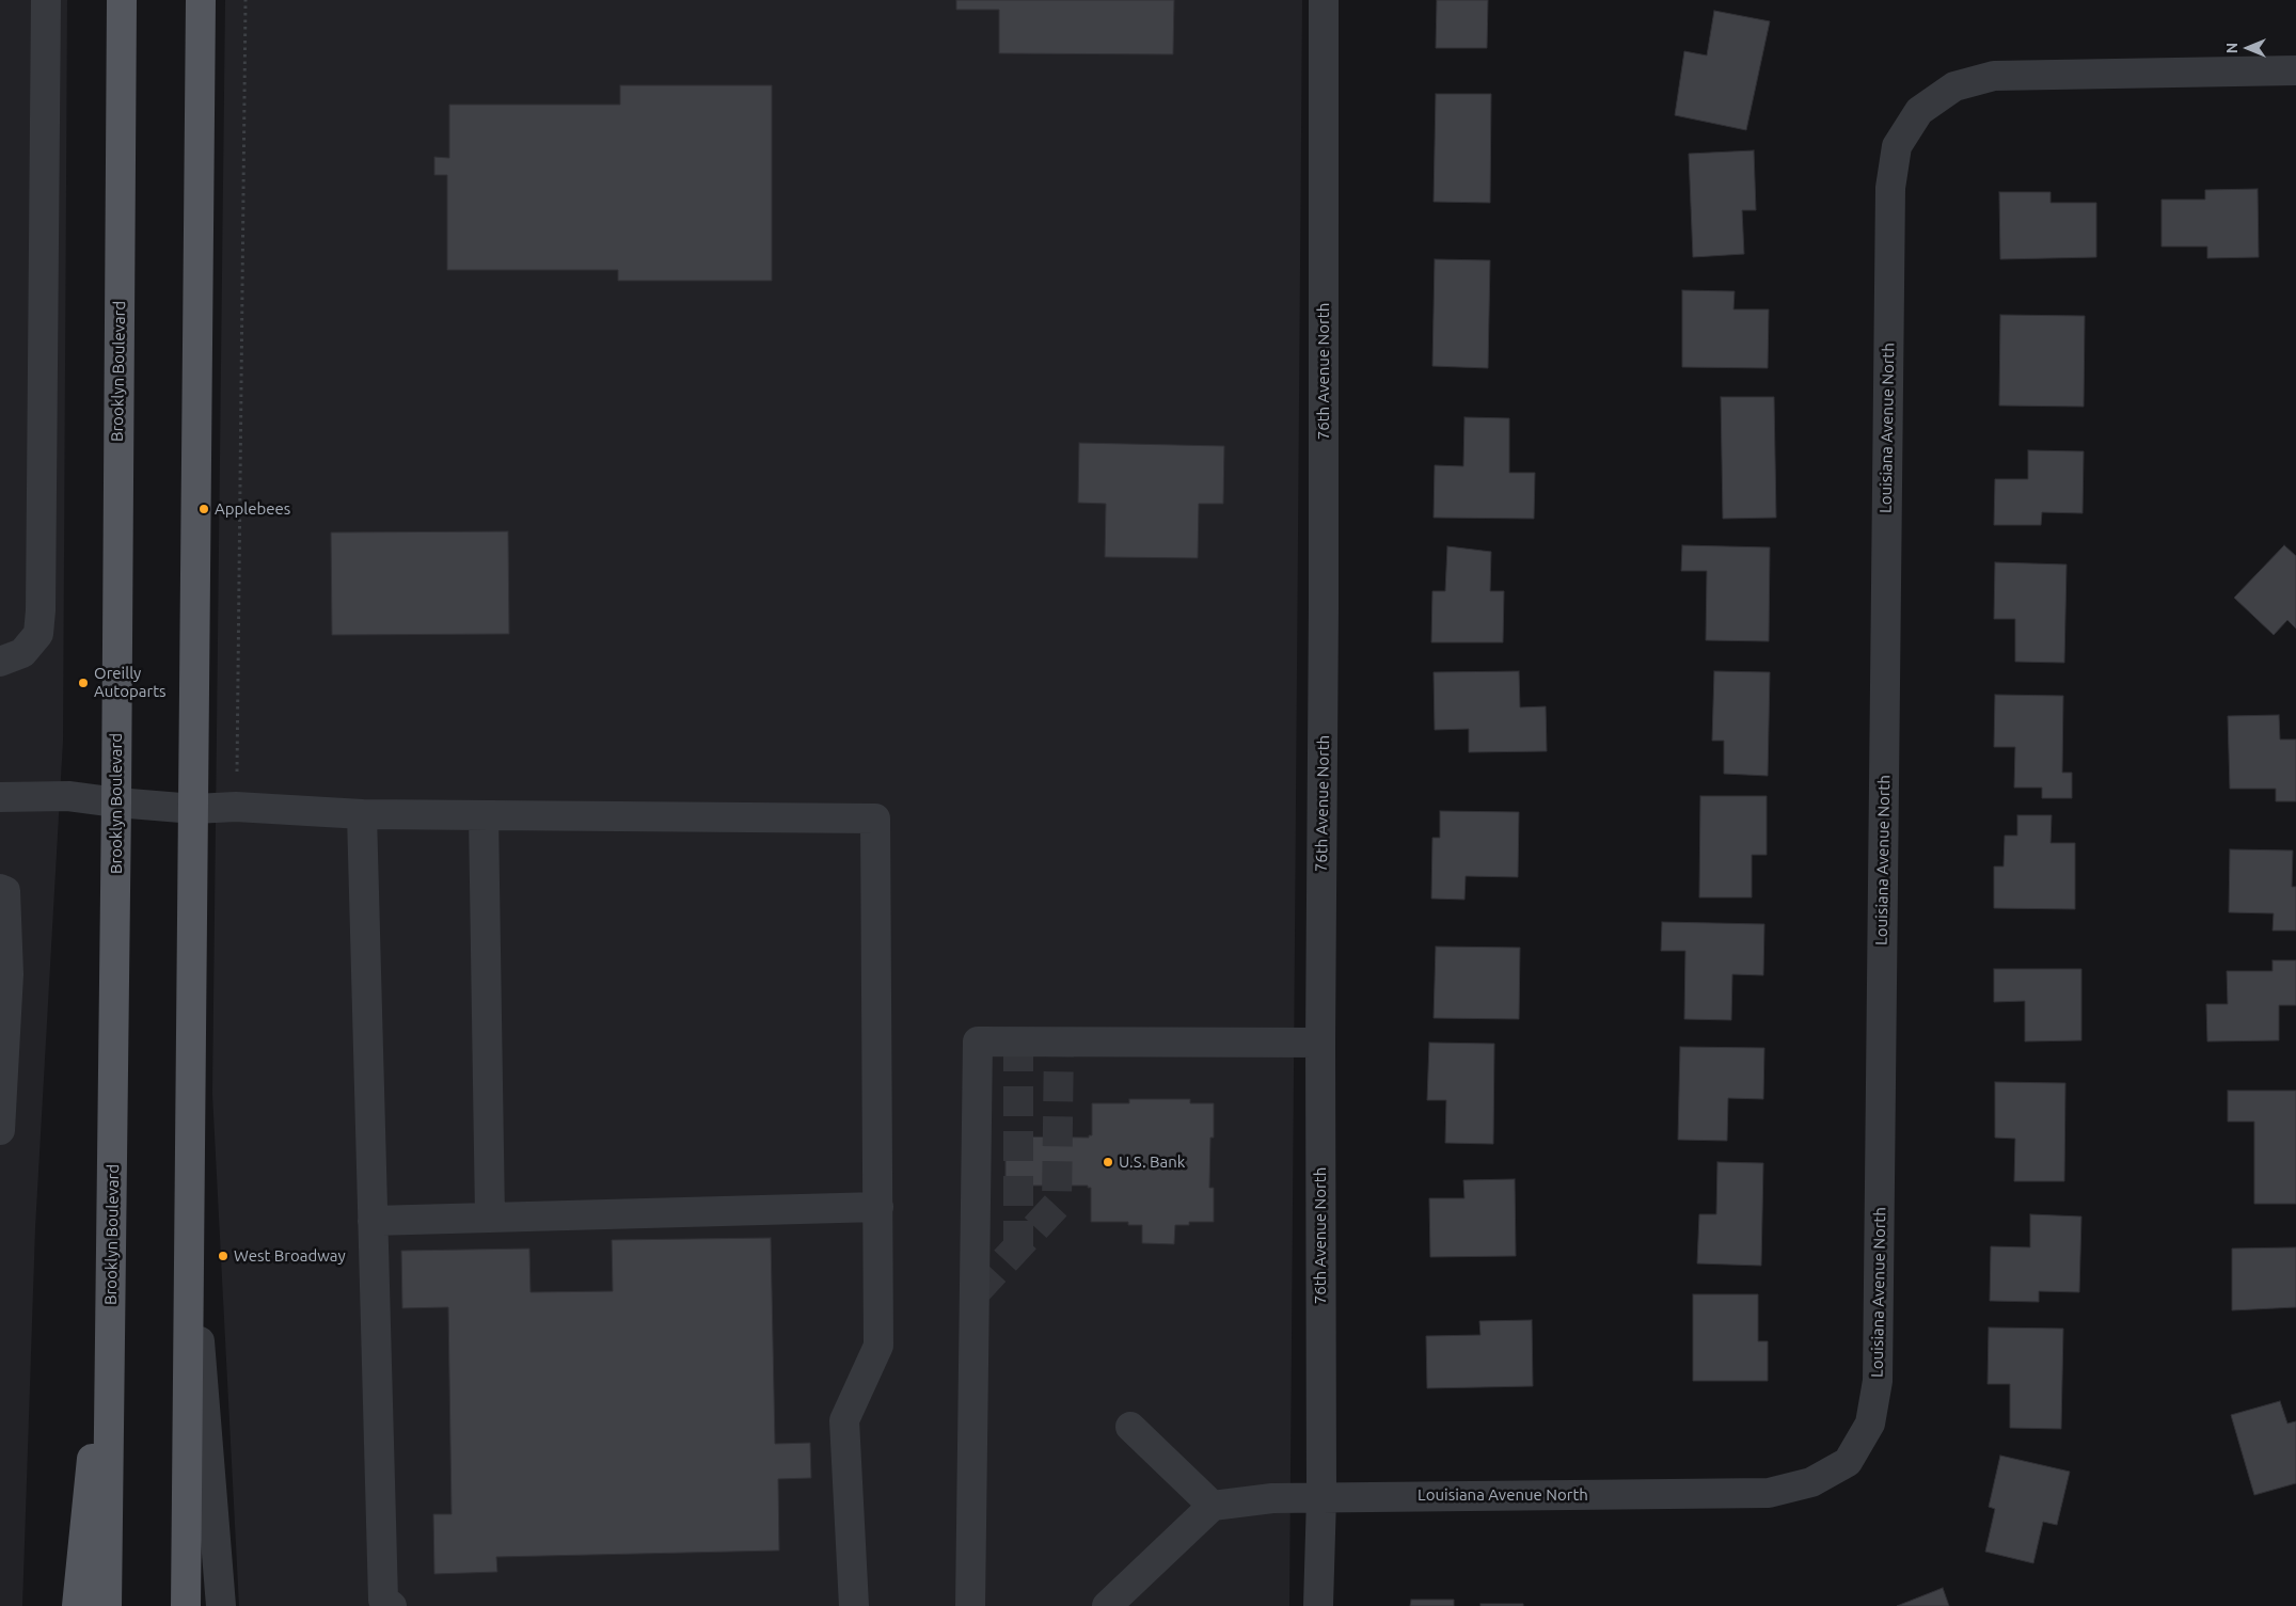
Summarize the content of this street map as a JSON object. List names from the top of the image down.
{
  "streets": {
    "main road": ["Brooklyn Boulevard"],
    "street": ["76th Avenue North", "Louisiana Avenue North"]
  },
  "crossings": [
    ["76th Avenue North", "Louisiana Avenue North"]
  ],
  "places": [
    "Applebees",
    "Oreilly Autoparts",
    "U.S. Bank",
    "West Broadway"
  ],
  "north": "left"
}
